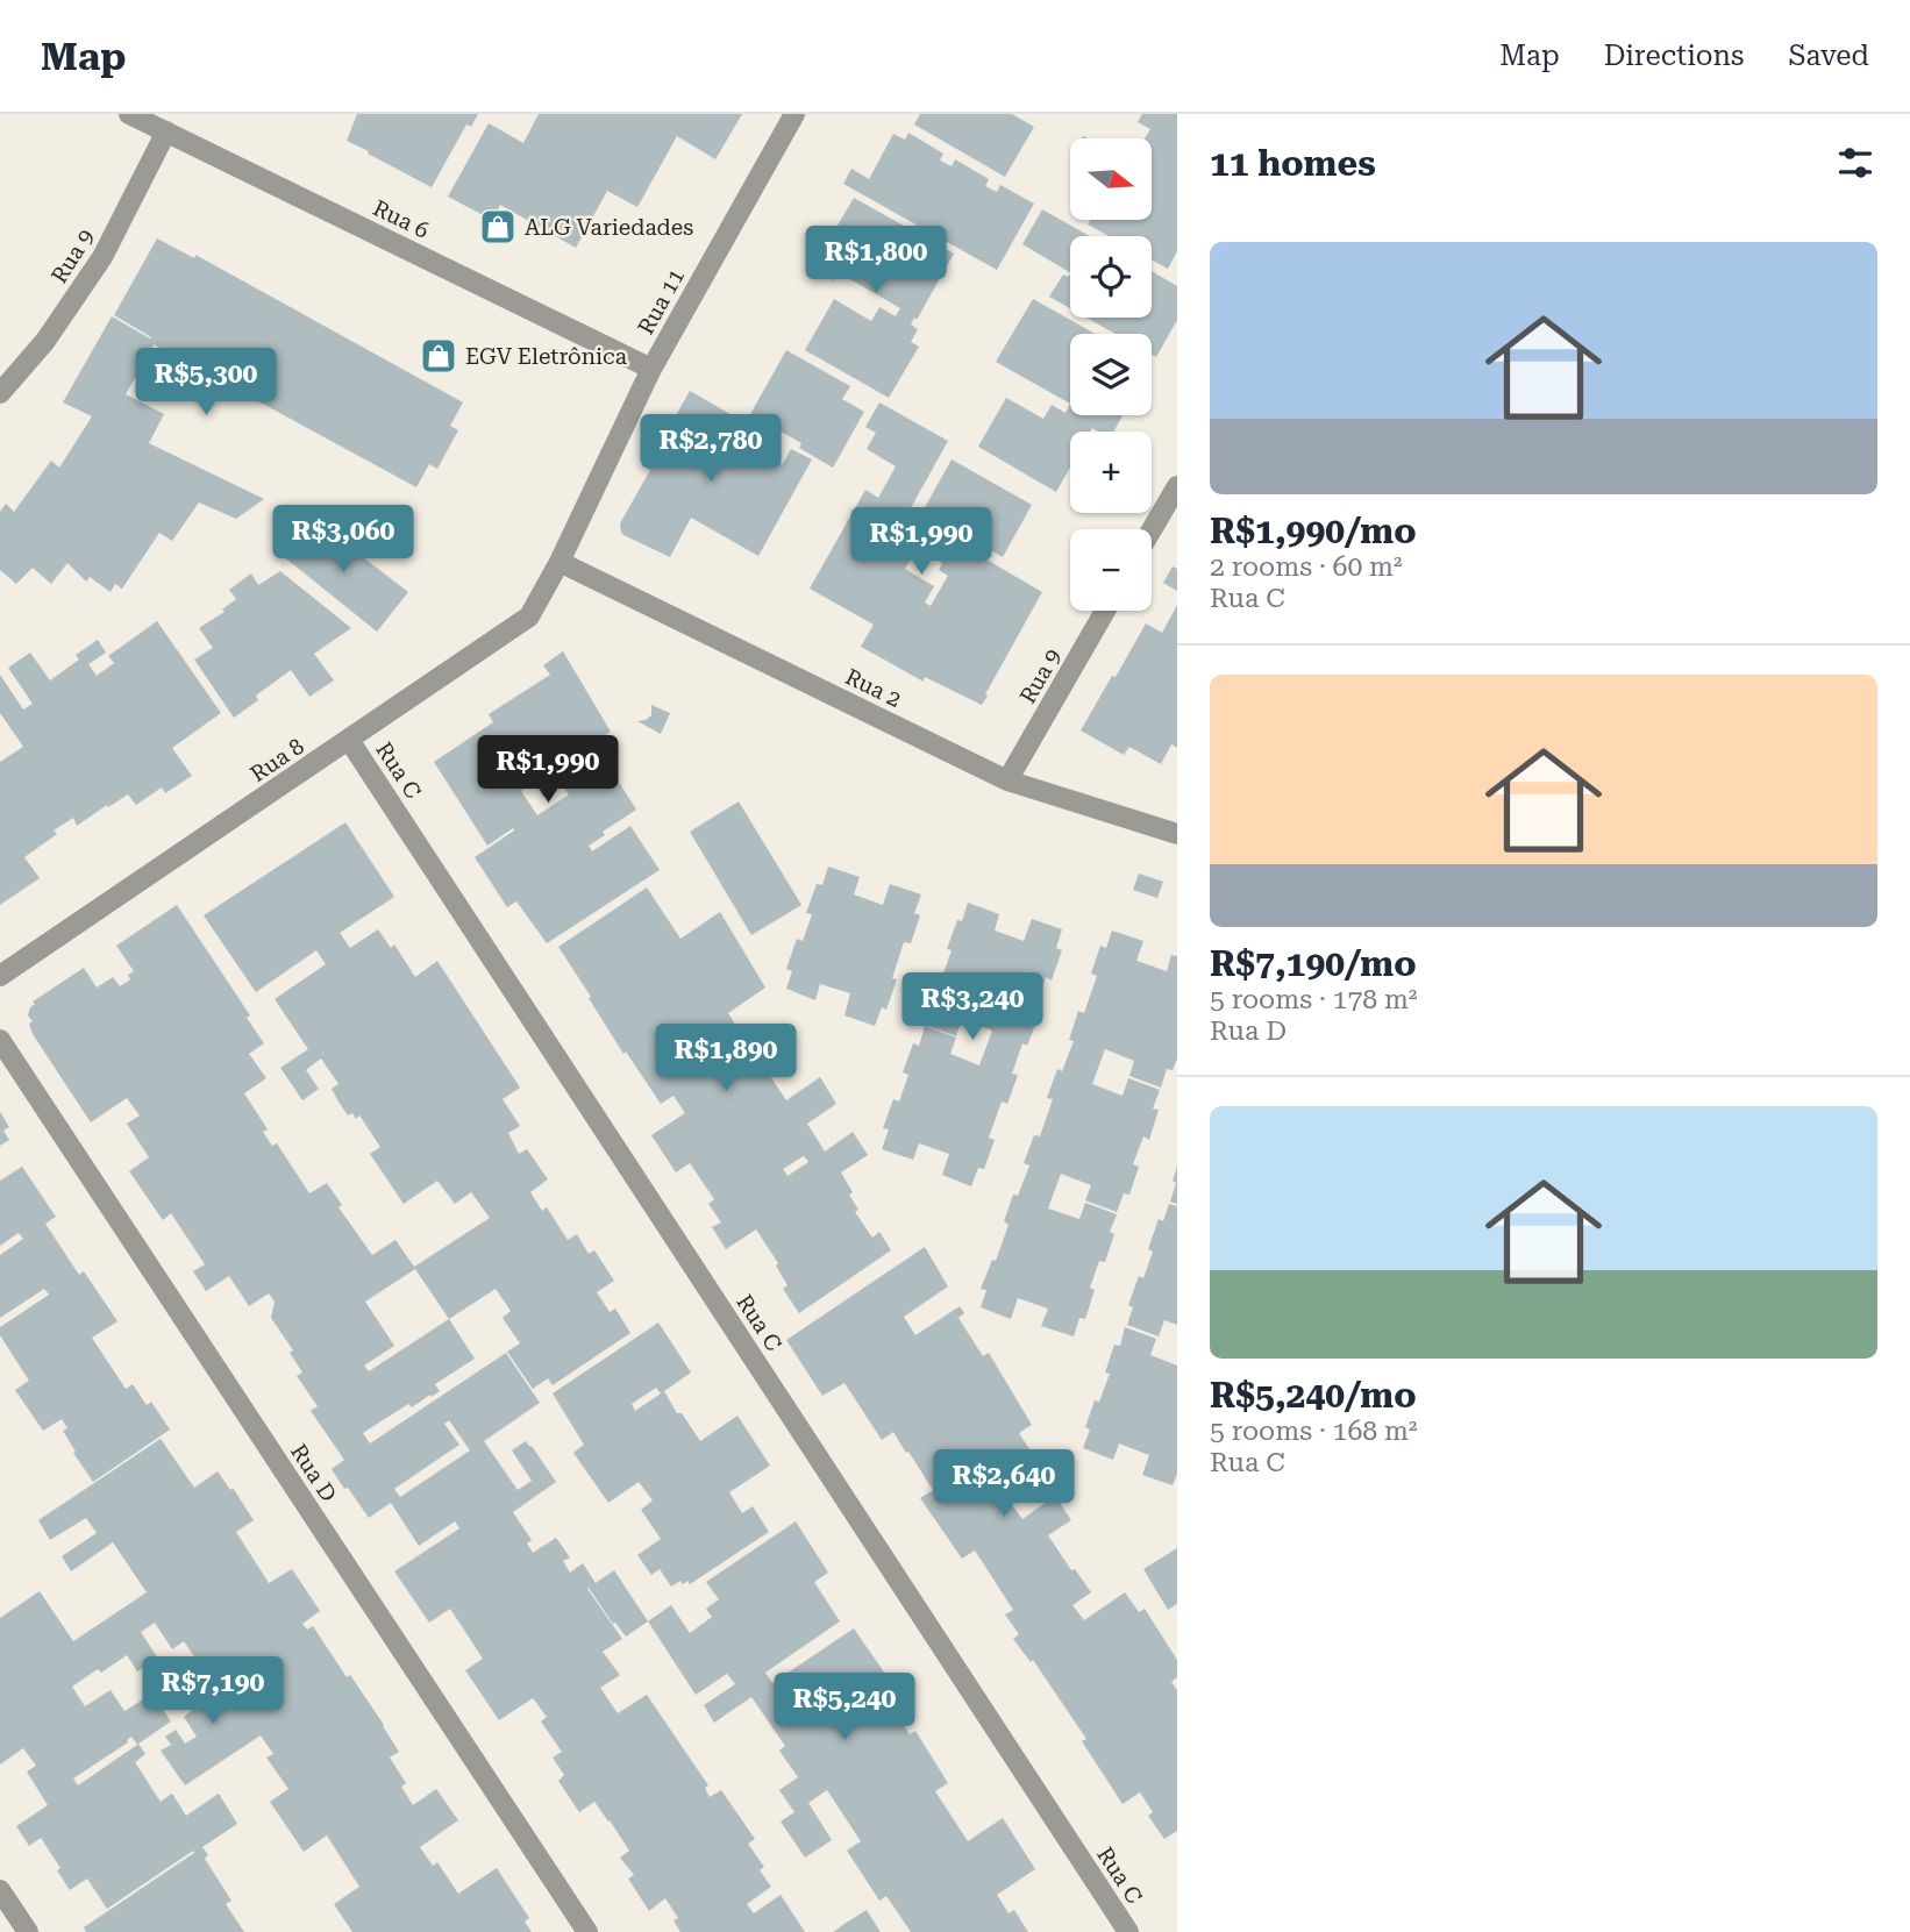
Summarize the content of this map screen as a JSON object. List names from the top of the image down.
{
  "streets": {
    "street": [
      "Rua 6",
      "Rua 9",
      "Rua 11",
      "Rua 2",
      "Rua 8",
      "Rua C",
      "Rua D"
    ]
  },
  "crossings": [
    ["Rua 6", "Rua 9"],
    ["Rua 6", "Rua 11"],
    ["Rua 9", "Rua 2"],
    ["Rua 11", "Rua 2"],
    ["Rua 11", "Rua 8"],
    ["Rua 2", "Rua 8"],
    ["Rua 8", "Rua C"]
  ],
  "places": {
    "shop": ["ALG Variedades", "EGV Eletrônica"]
  },
  "north": "right",
  "page": {
    "header": "Map",
    "nav": ["Map", "Directions", "Saved"],
    "heading": "11 homes",
    "map_buttons": ["+", "−"],
    "list": [
      {
        "name": "R$1,990/mo",
        "note": "2 rooms · 60 m² · Rua C"
      },
      {
        "name": "R$7,190/mo",
        "note": "5 rooms · 178 m² · Rua D"
      },
      {
        "name": "R$5,240/mo",
        "note": "5 rooms · 168 m² · Rua C"
      }
    ],
    "price": [
      "R$1,800",
      "R$5,300",
      "R$2,780",
      "R$3,060",
      "R$1,990",
      "R$1,990",
      "R$3,240",
      "R$1,890",
      "R$2,640",
      "R$7,190",
      "R$5,240"
    ]
  }
}
